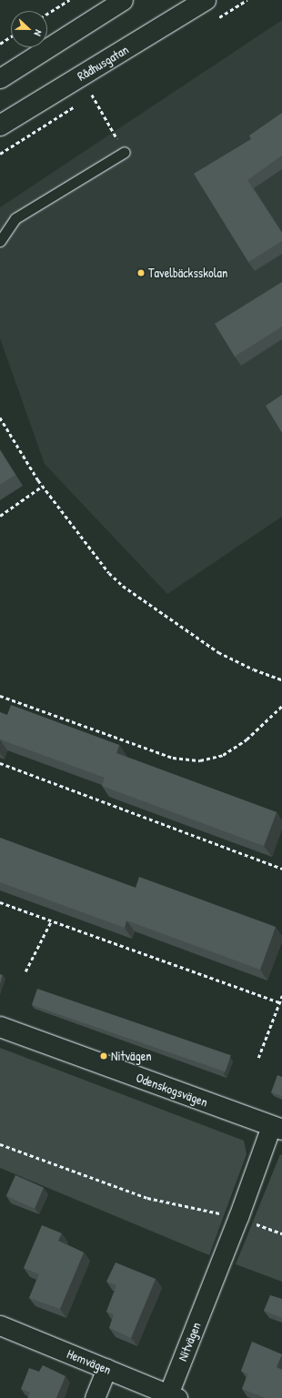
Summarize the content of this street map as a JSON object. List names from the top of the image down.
{
  "streets": {
    "street": [
      "Rådhusgatan",
      "Odenskogsvägen",
      "Nitvägen",
      "Hemvägen"
    ]
  },
  "crossings": [
    ["Odenskogsvägen", "Nitvägen"],
    ["Nitvägen", "Hemvägen"]
  ],
  "places": ["Tavelbäcksskolan", "Nitvägen"],
  "north": "right"
}
